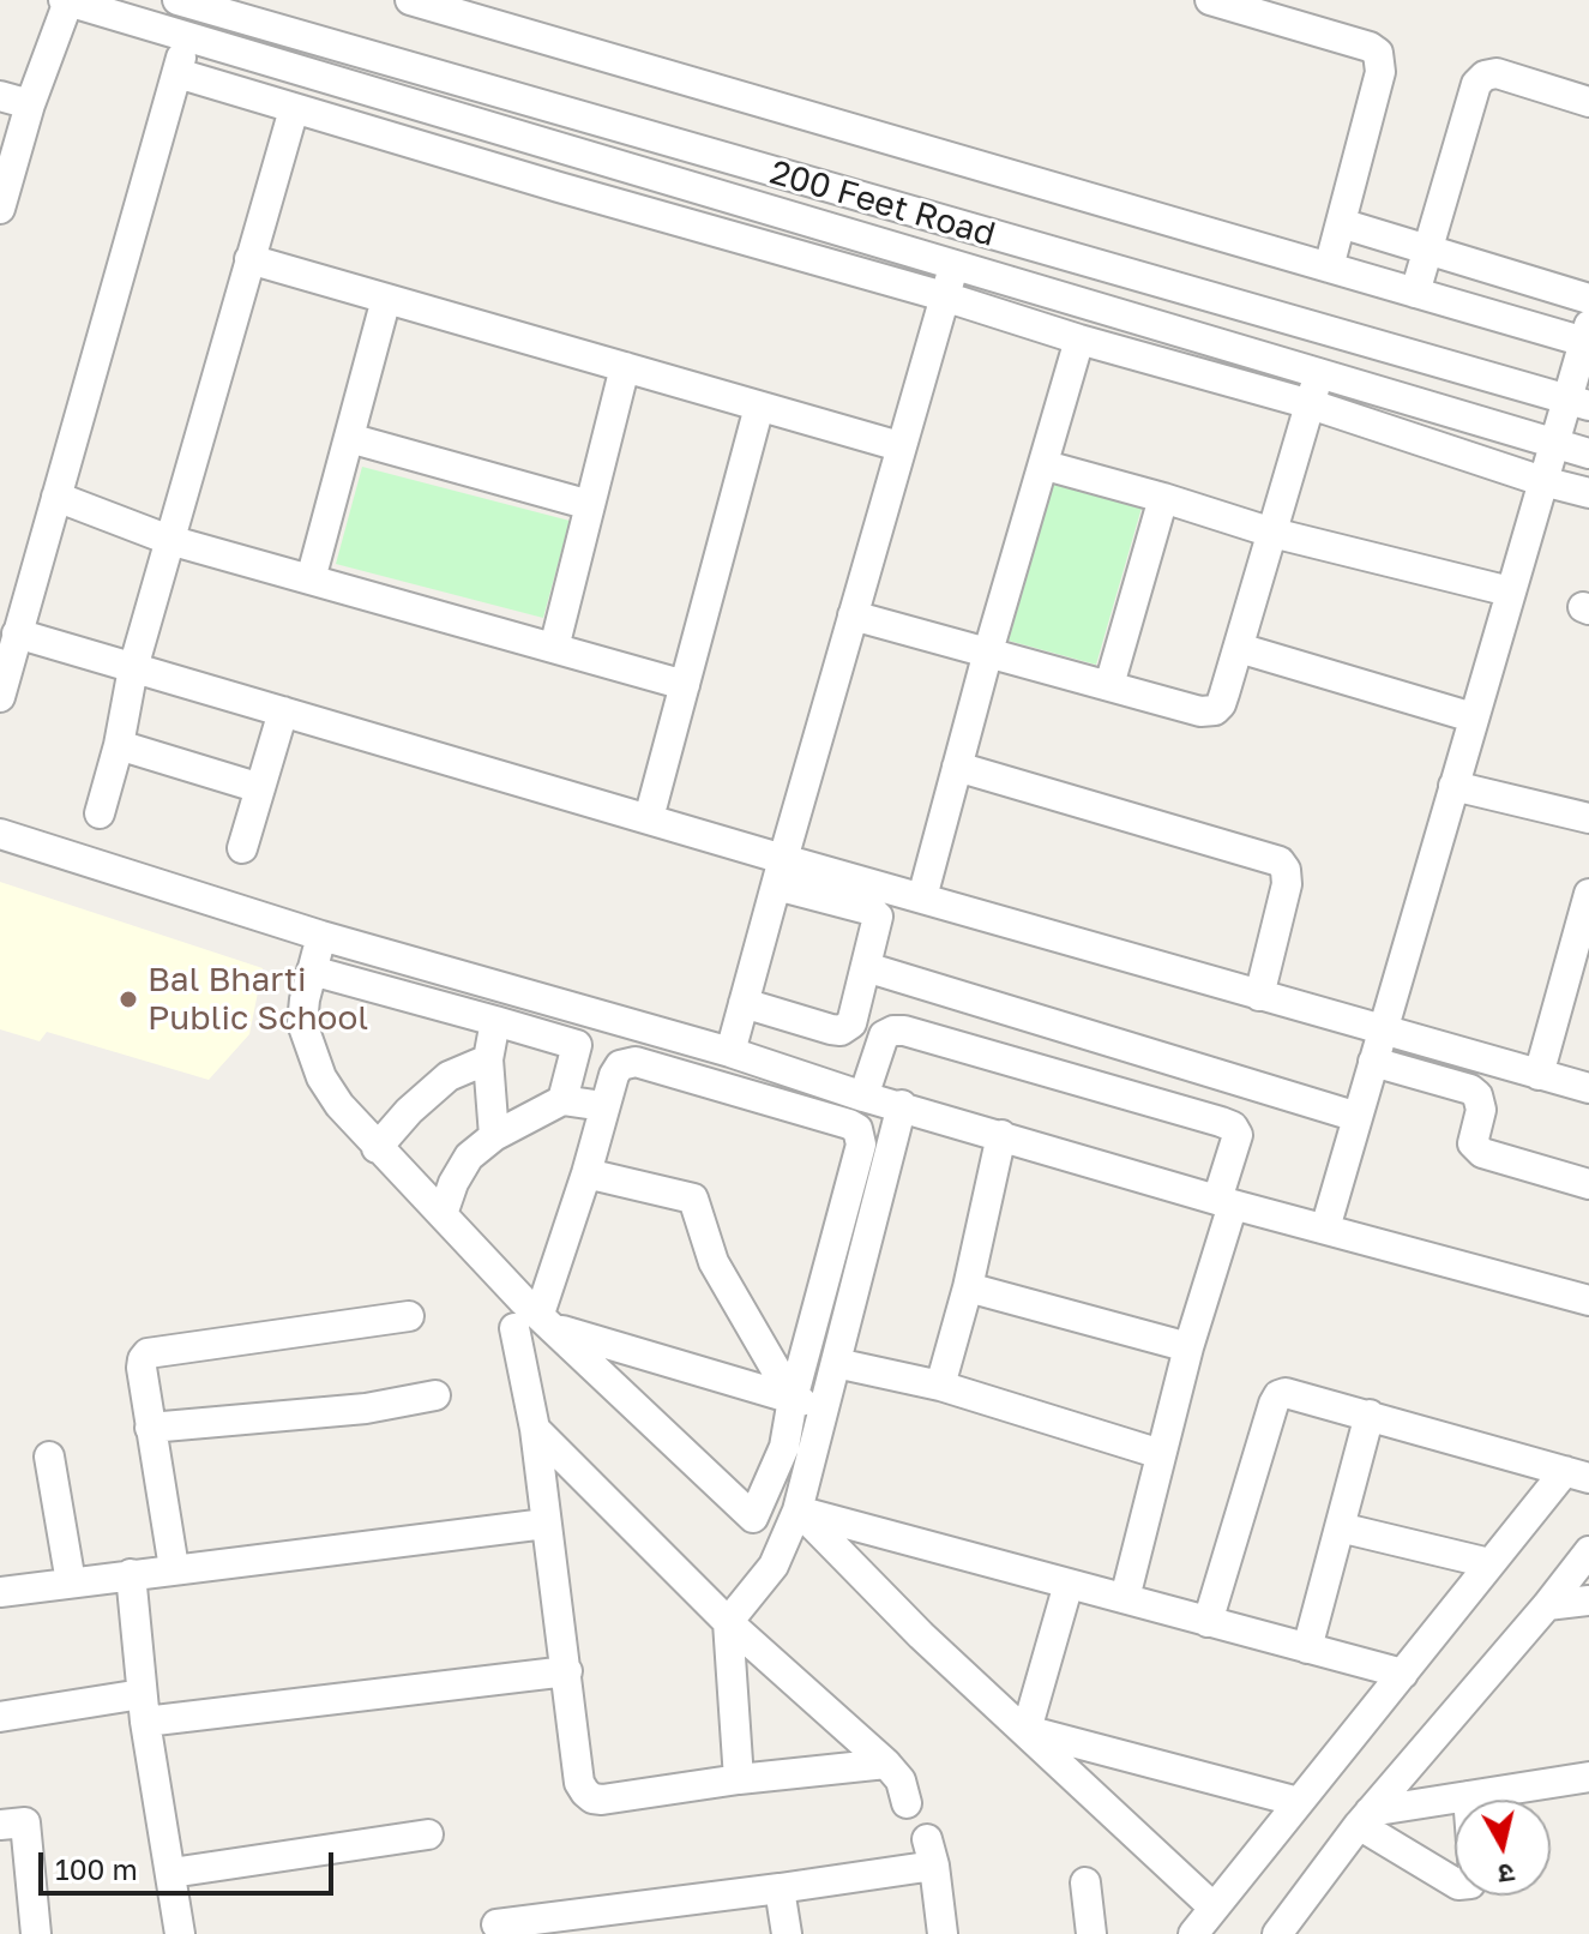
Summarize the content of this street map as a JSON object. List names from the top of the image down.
{
  "streets": {
    "street": ["200 Feet Road"]
  },
  "places": ["Bal Bharti Public School"],
  "scale_bar": "100 m",
  "north": "bottom"
}
